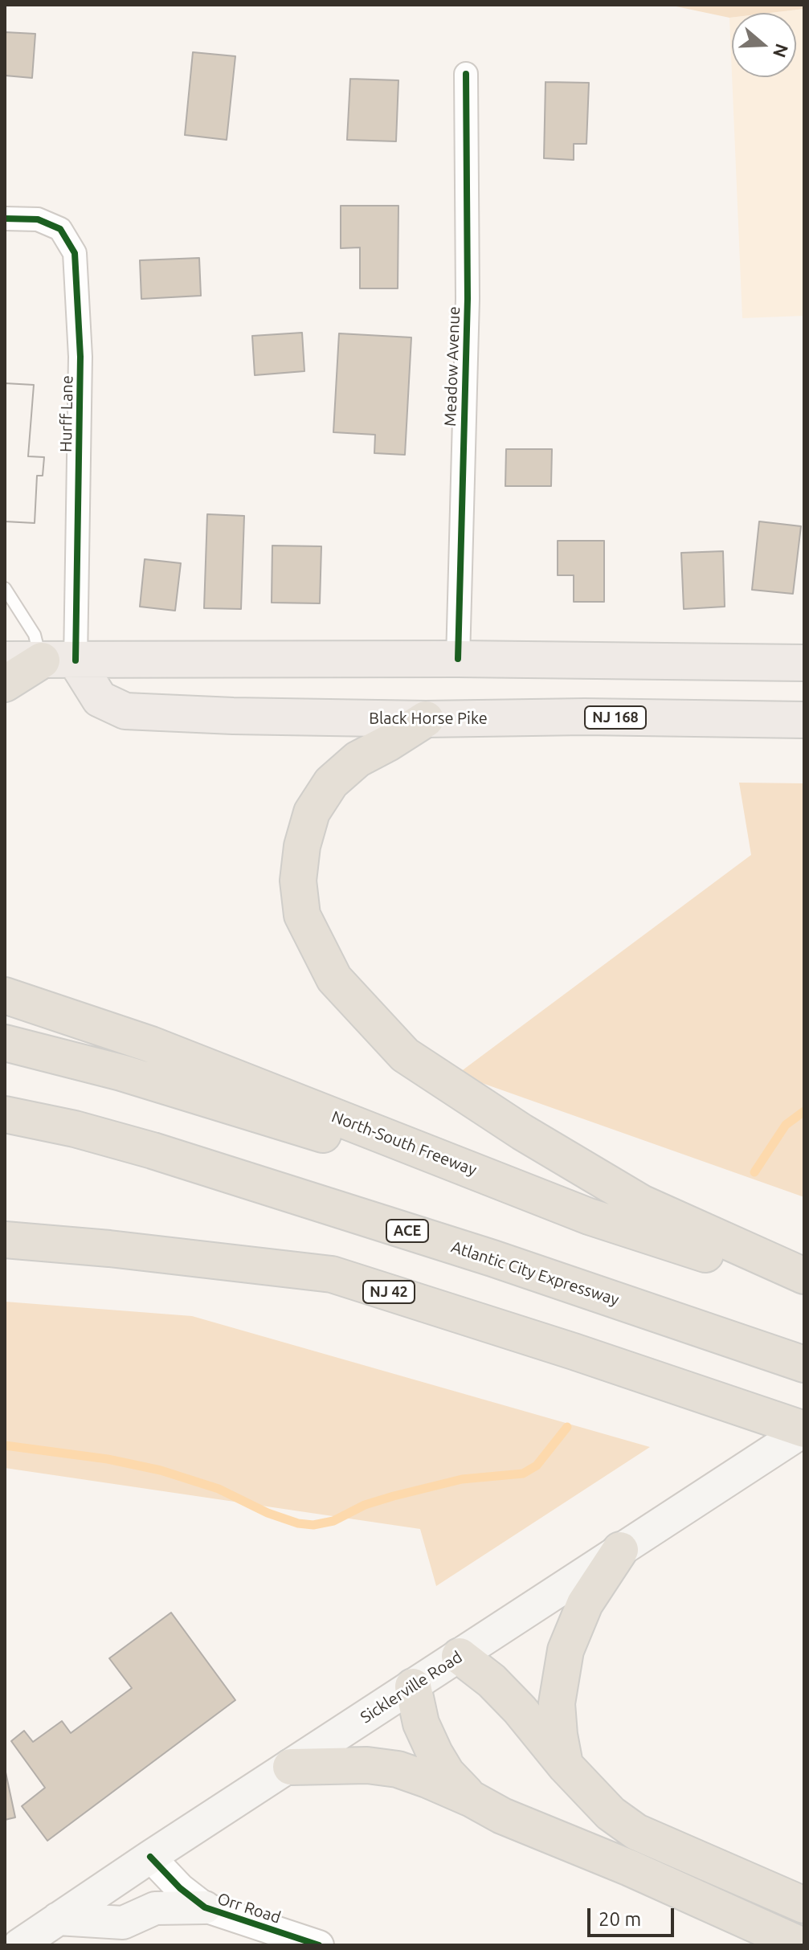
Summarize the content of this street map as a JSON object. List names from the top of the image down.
{
  "streets": {
    "highway": [
      "North-South Freeway",
      "ACE",
      "Atlantic City Expressway",
      "NJ 42"
    ],
    "main road": ["NJ 168", "Black Horse Pike", "Sicklerville Road"],
    "street": ["Meadow Avenue", "Hurff Lane", "Orr Road"]
  },
  "crossings": [
    ["Hurff Lane", "Black Horse Pike"],
    ["NJ 42", "Sicklerville Road"],
    ["Sicklerville Road", "Orr Road"]
  ],
  "scale_bar": "20 m",
  "north": "right"
}
